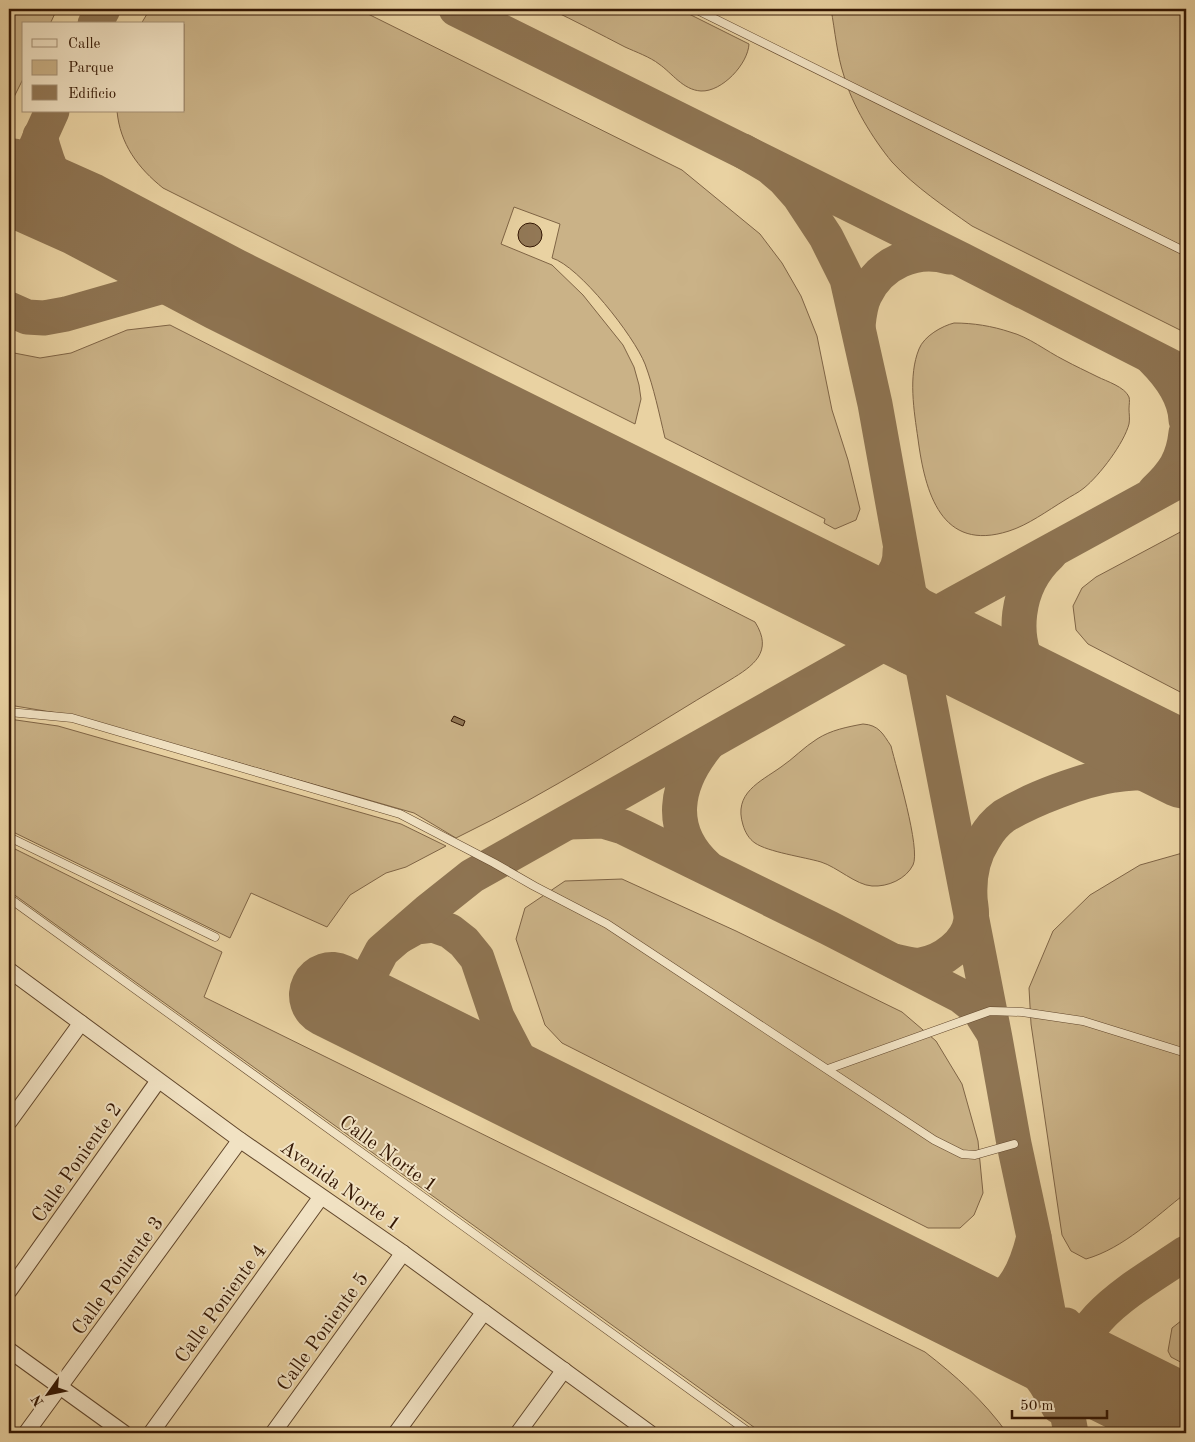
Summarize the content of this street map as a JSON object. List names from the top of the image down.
{
  "streets": {
    "street": [
      "Calle Poniente 2",
      "Avenida Norte 1",
      "Calle Poniente 3",
      "Calle Poniente 4",
      "Calle Poniente 5"
    ],
    "lane": ["Calle Norte 1"]
  },
  "crossings": [
    ["Calle Poniente 2", "Avenida Norte 1"],
    ["Avenida Norte 1", "Calle Poniente 3"],
    ["Avenida Norte 1", "Calle Poniente 4"],
    ["Avenida Norte 1", "Calle Poniente 5"]
  ],
  "legend": ["Calle", "Parque", "Edificio"],
  "scale_bar": "50 m",
  "north": "bottom left"
}
